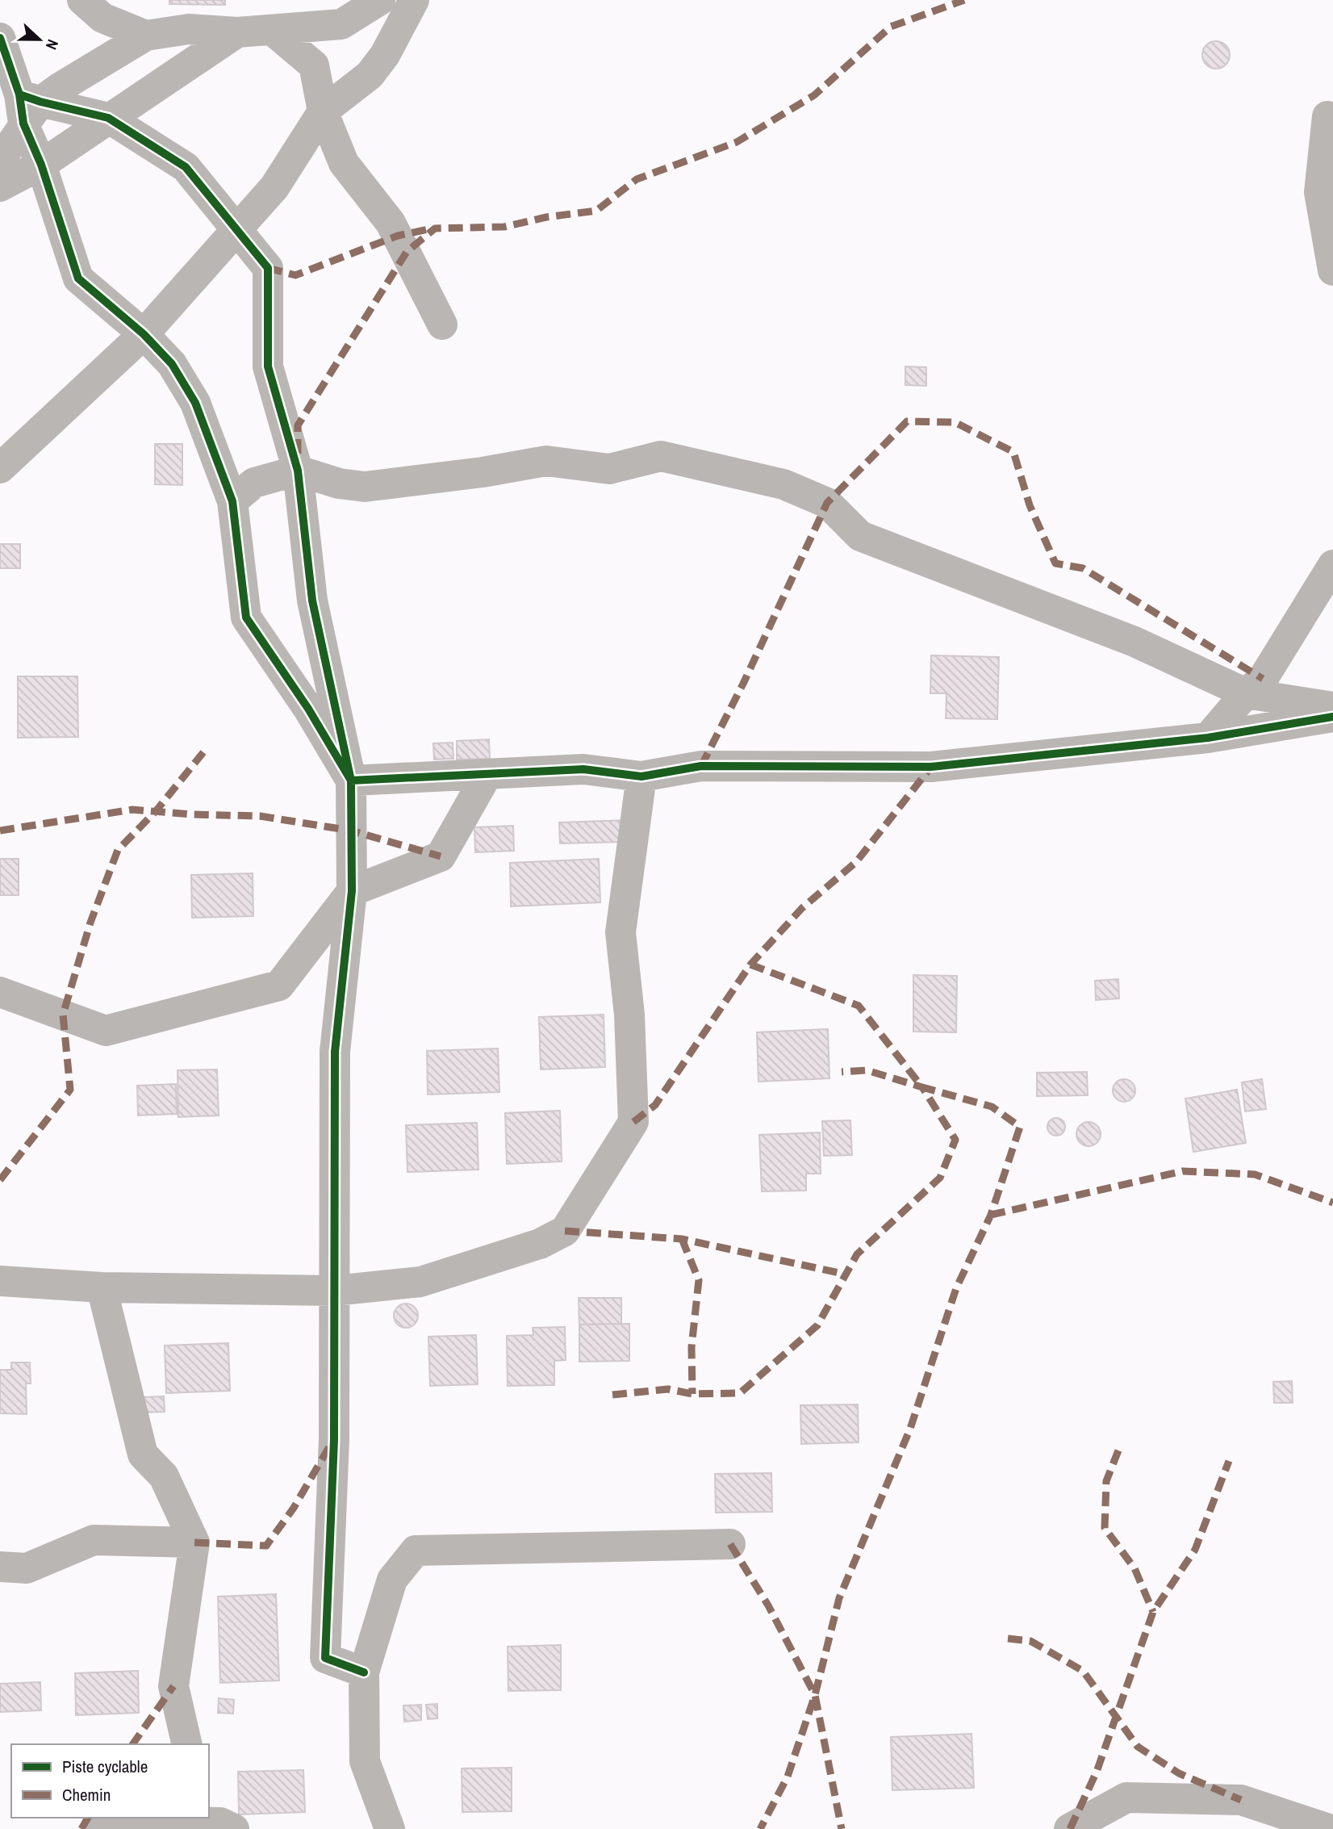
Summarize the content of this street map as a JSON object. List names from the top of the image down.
{
  "legend": ["Piste cyclable", "Chemin"],
  "north": "right"
}
